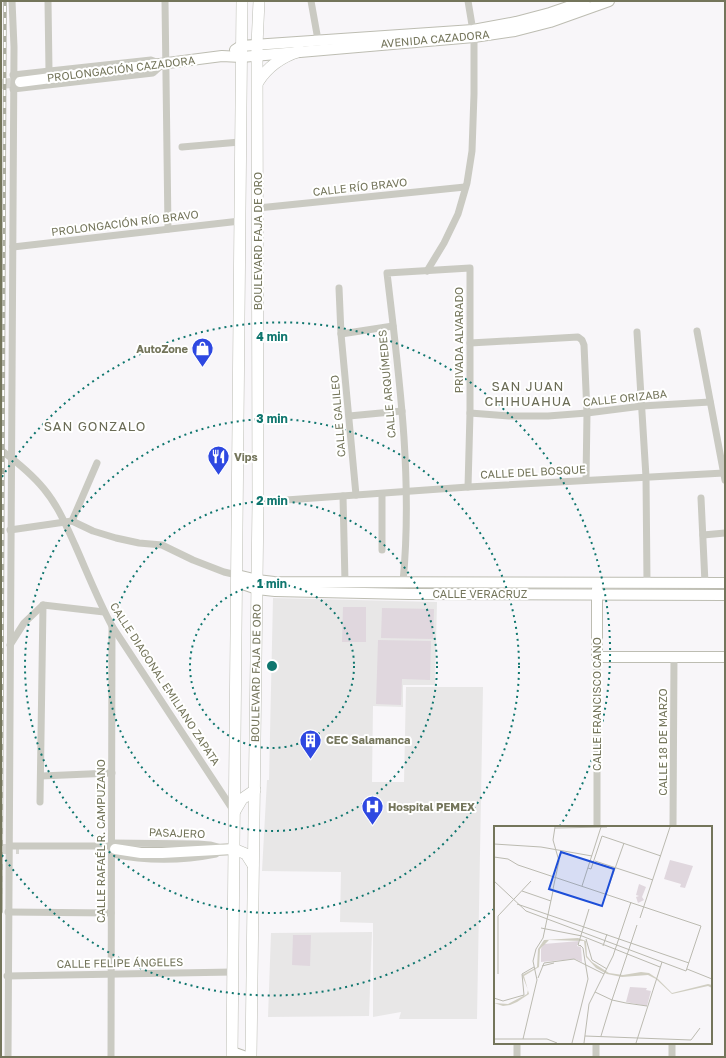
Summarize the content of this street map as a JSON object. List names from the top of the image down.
{
  "streets": {
    "main road": ["BOULEVARD FAJA DE ORO"],
    "street": [
      "AVENIDA CAZADORA",
      "PROLONGACIÓN CAZADORA",
      "CALLE RÍO BRAVO",
      "PROLONGACIÓN RÍO BRAVO",
      "PRIVADA ALVARADO",
      "CALLE ARQUÍMEDES",
      "CALLE ORIZABA",
      "CALLE GALILEO",
      "CALLE DEL BOSQUE",
      "CALLE VERACRUZ",
      "CALLE DIAGONAL EMILIANO ZAPATA",
      "CALLE FRANCISCO CANO",
      "CALLE 18 DE MARZO",
      "CALLE RAFAÉL R. CAMPUZANO",
      "CALLE FELIPE ÁNGELES"
    ]
  },
  "crossings": [
    ["AVENIDA CAZADORA", "PROLONGACIÓN CAZADORA"],
    ["AVENIDA CAZADORA", "BOULEVARD FAJA DE ORO"],
    ["PROLONGACIÓN CAZADORA", "BOULEVARD FAJA DE ORO"],
    ["CALLE RÍO BRAVO", "BOULEVARD FAJA DE ORO"],
    ["PROLONGACIÓN RÍO BRAVO", "BOULEVARD FAJA DE ORO"],
    ["BOULEVARD FAJA DE ORO", "CALLE DEL BOSQUE"],
    ["BOULEVARD FAJA DE ORO", "CALLE VERACRUZ"],
    ["BOULEVARD FAJA DE ORO", "CALLE DIAGONAL EMILIANO ZAPATA"],
    ["BOULEVARD FAJA DE ORO", "CALLE FELIPE ÁNGELES"],
    ["PRIVADA ALVARADO", "CALLE ARQUÍMEDES"],
    ["PRIVADA ALVARADO", "CALLE ORIZABA"],
    ["PRIVADA ALVARADO", "CALLE DEL BOSQUE"],
    ["CALLE ARQUÍMEDES", "CALLE DEL BOSQUE"],
    ["CALLE ARQUÍMEDES", "CALLE VERACRUZ"],
    ["CALLE GALILEO", "CALLE DEL BOSQUE"],
    ["CALLE VERACRUZ", "CALLE FRANCISCO CANO"],
    ["CALLE DIAGONAL EMILIANO ZAPATA", "CALLE RAFAÉL R. CAMPUZANO"],
    ["CALLE RAFAÉL R. CAMPUZANO", "CALLE FELIPE ÁNGELES"]
  ],
  "districts": ["SAN JUAN CHIHUAHUA", "SAN GONZALO"],
  "places": {
    "shop": ["AutoZone"],
    "restaurant": ["Vips"],
    "building": ["CEC Salamanca"],
    "hospital": ["Hospital PEMEX"]
  },
  "rings": [
    "4 min",
    "3 min",
    "2 min",
    "1 min"
  ]
}
